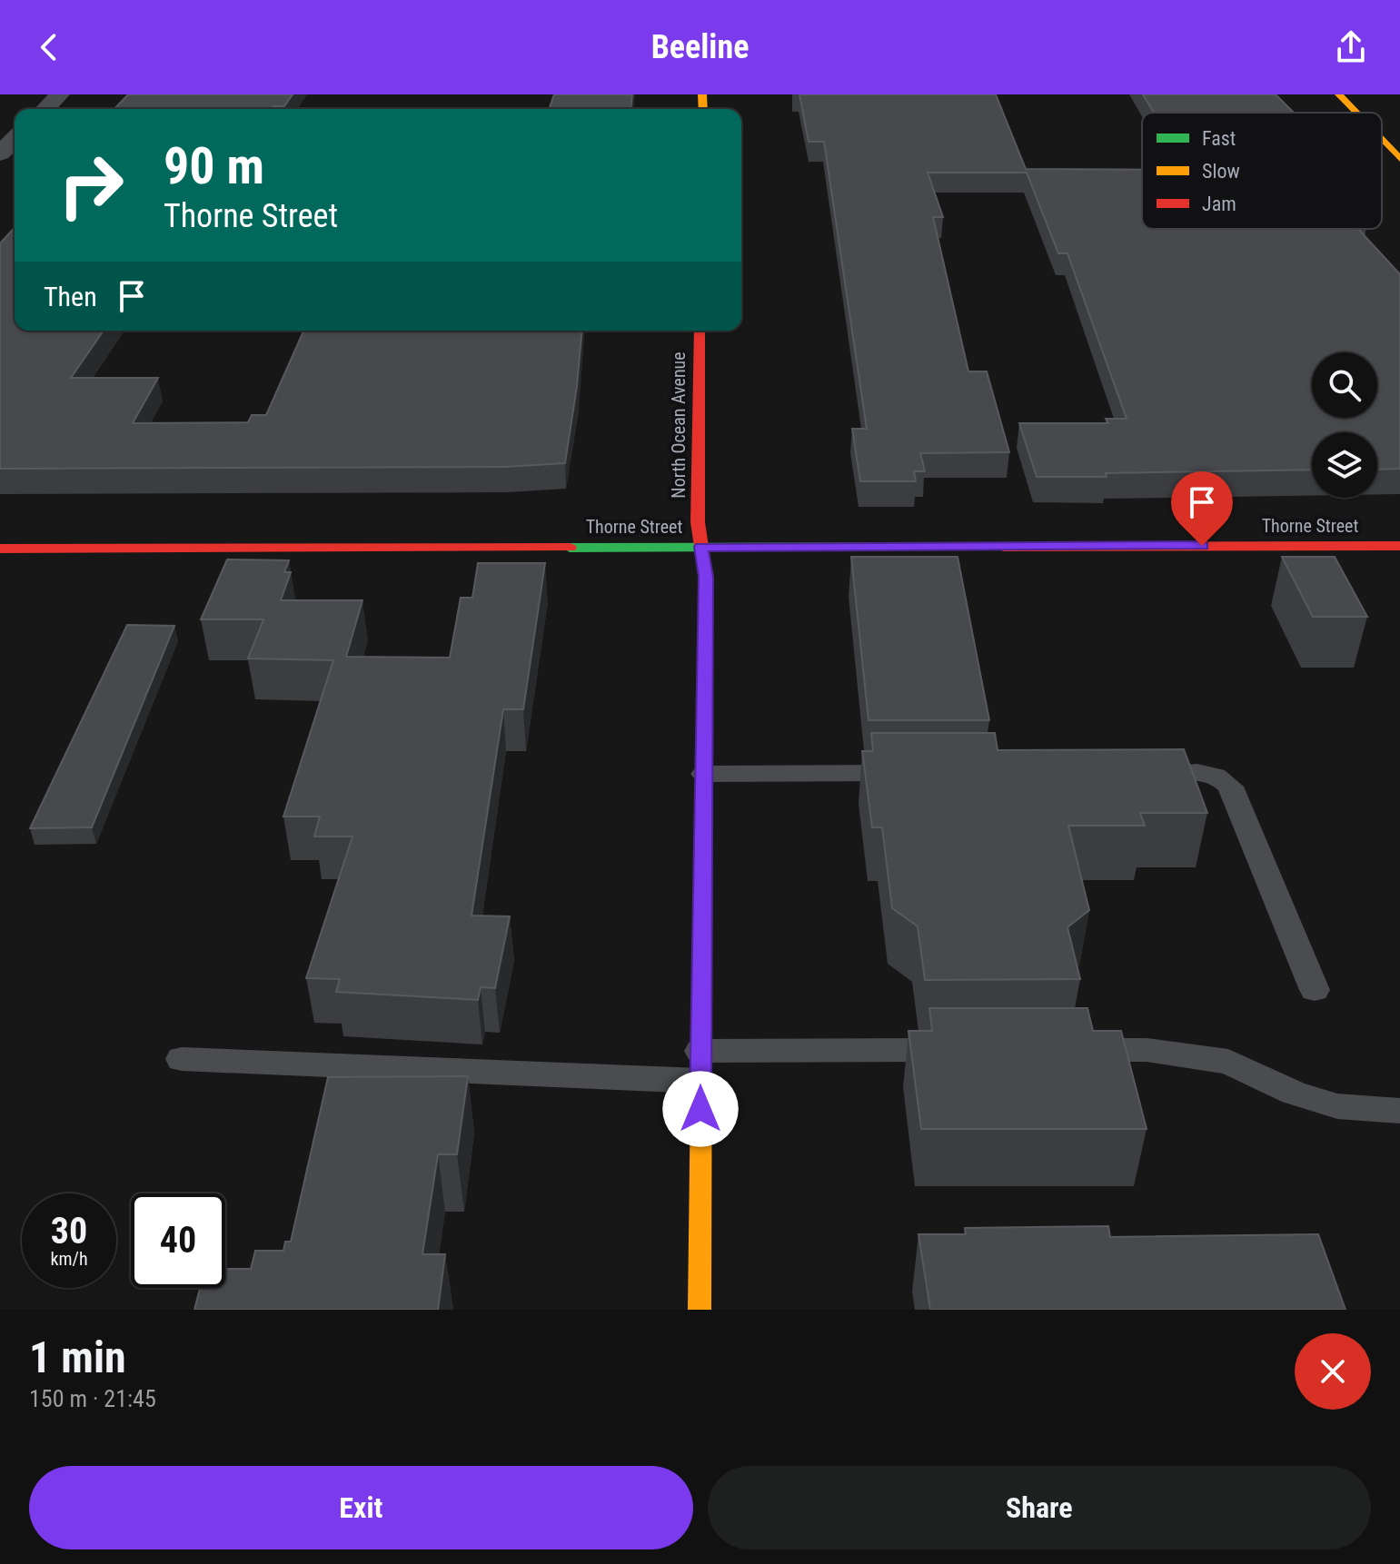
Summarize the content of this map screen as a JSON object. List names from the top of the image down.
{
  "streets": {
    "street": ["North Ocean Avenue", "Thorne Street"]
  },
  "crossings": [
    ["North Ocean Avenue", "Thorne Street"]
  ],
  "legend": ["Fast", "Slow", "Jam"],
  "page": {
    "header": "Beeline",
    "turn": ["90 m", "Thorne Street"],
    "then": "Then",
    "speed": "30 km/h",
    "limit": "40",
    "heading": ["1 min", "150 m · 21:45"],
    "buttons": ["Exit", "Share"]
  }
}
